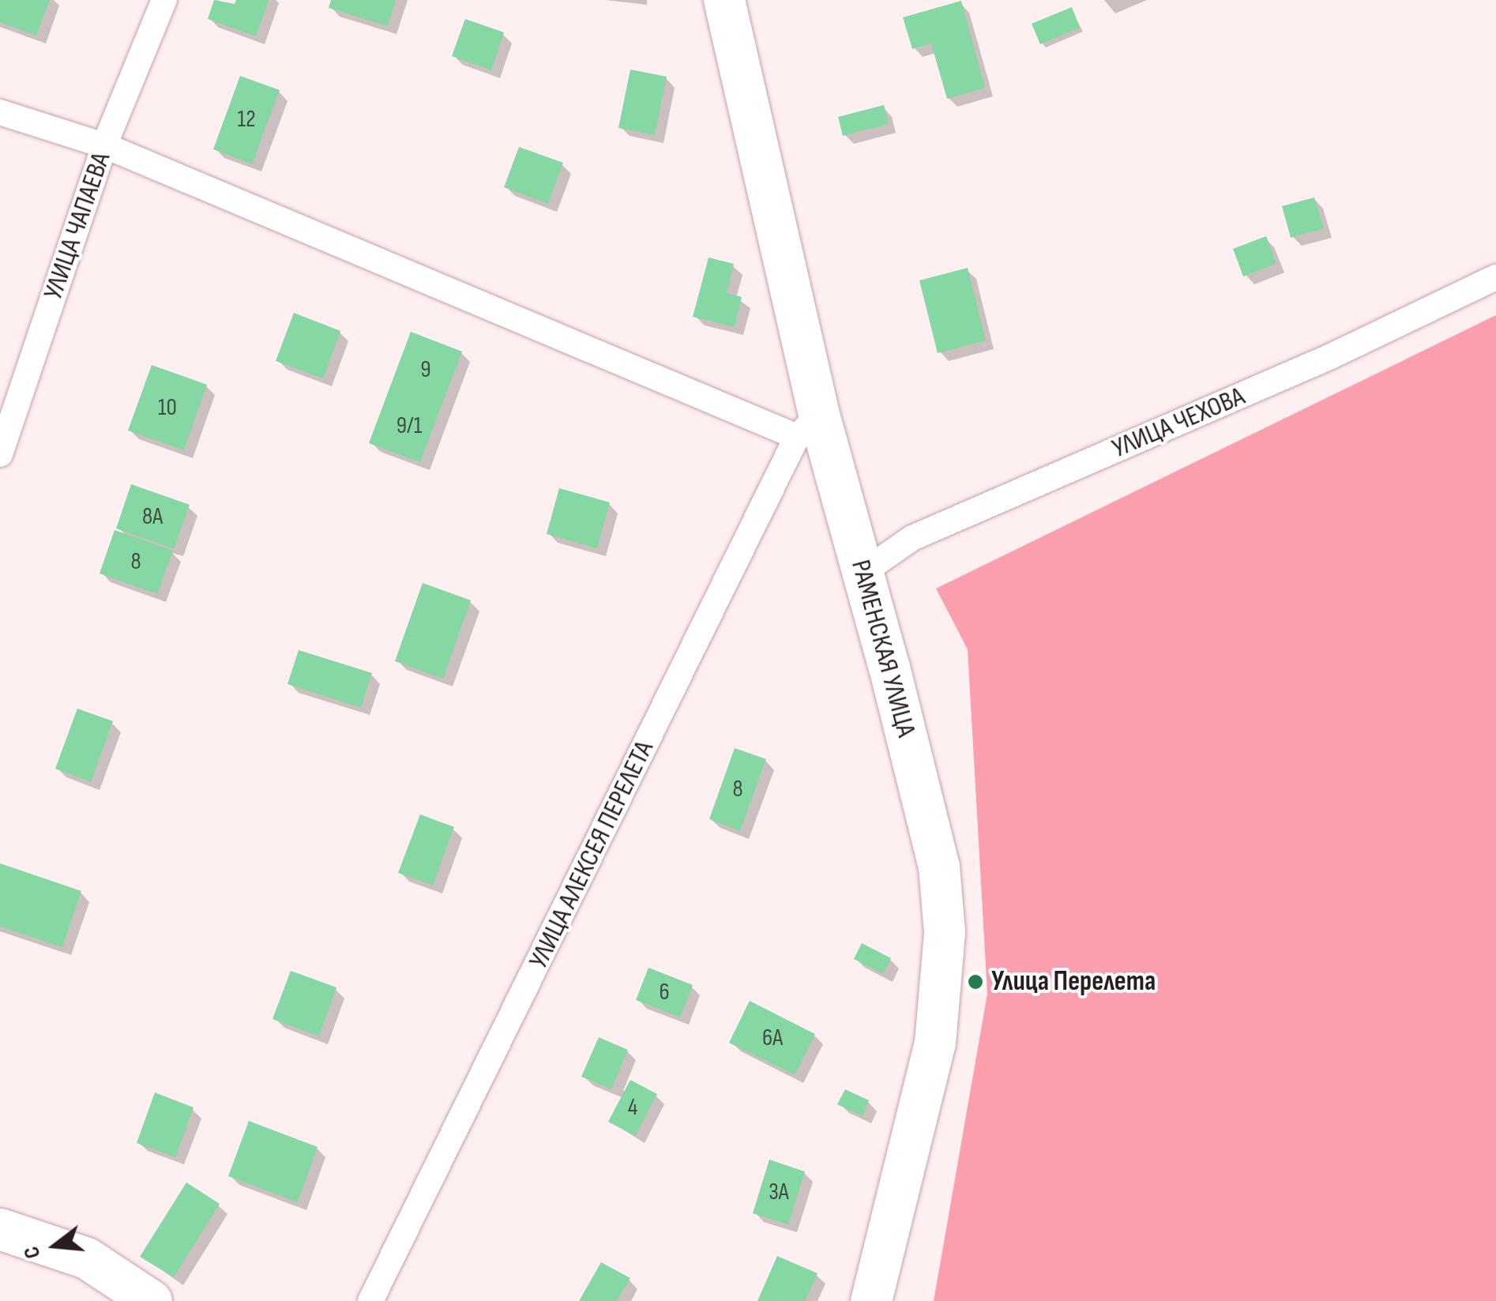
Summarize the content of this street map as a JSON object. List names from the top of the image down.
{
  "streets": {
    "main road": ["РАМЕНСКАЯ УЛИЦА"],
    "street": ["УЛИЦА ЧАПАЕВА", "УЛИЦА ЧЕХОВА", "УЛИЦА АЛЕКСЕЯ ПЕРЕЛЕТА"]
  },
  "crossings": [
    ["УЛИЦА ЧЕХОВА", "РАМЕНСКАЯ УЛИЦА"],
    ["РАМЕНСКАЯ УЛИЦА", "УЛИЦА АЛЕКСЕЯ ПЕРЕЛЕТА"]
  ],
  "places": ["Улица Перелета"],
  "house_numbers": [
    "12",
    "9",
    "10",
    "9/1",
    "8А",
    "8",
    "8",
    "6",
    "6А",
    "4",
    "3А"
  ],
  "north": "left"
}
